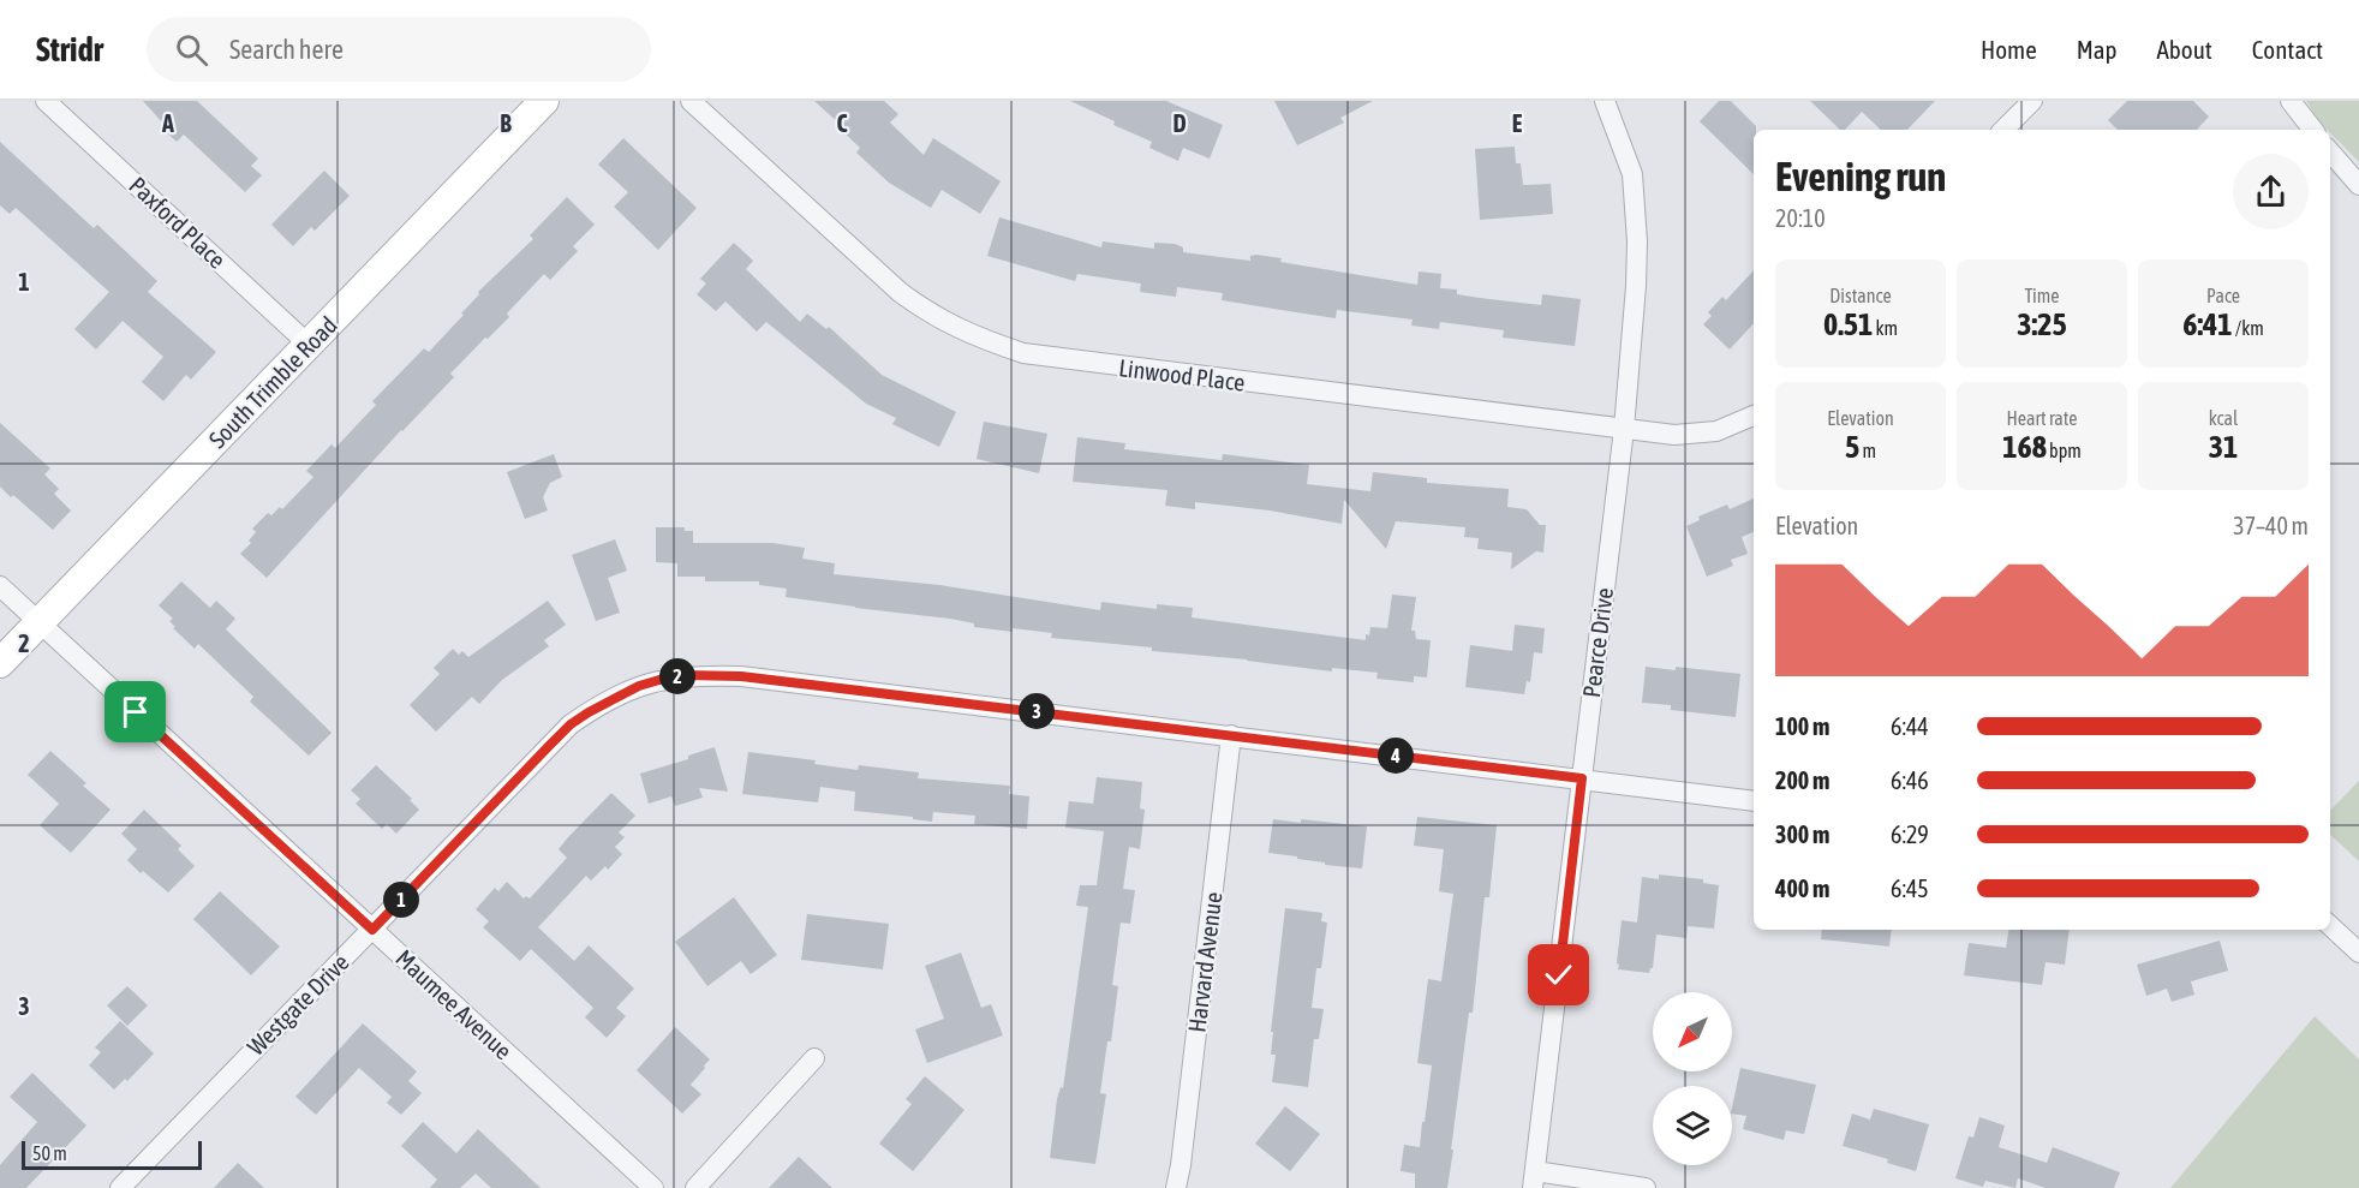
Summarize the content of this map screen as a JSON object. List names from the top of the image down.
{
  "streets": {
    "main road": ["South Trimble Road"],
    "street": [
      "Paxford Place",
      "Linwood Place",
      "Pearce Drive",
      "Harvard Avenue",
      "Westgate Drive",
      "Maumee Avenue"
    ]
  },
  "crossings": [
    ["Paxford Place", "South Trimble Road"],
    ["Linwood Place", "Pearce Drive"],
    ["South Trimble Road", "Maumee Avenue"],
    ["Pearce Drive", "Westgate Drive"],
    ["Harvard Avenue", "Westgate Drive"],
    ["Westgate Drive", "Maumee Avenue"]
  ],
  "scale_bar": "50 m",
  "north": "bottom left",
  "page": {
    "header": "Stridr",
    "search": "Search here",
    "nav": [
      "Home",
      "Map",
      "About",
      "Contact"
    ],
    "heading": ["Evening run", "20:10"],
    "stats": [
      ["Distance", "0.51 km"],
      ["Time", "3:25"],
      ["Pace", "6:41 /km"],
      ["Elevation", "5 m"],
      ["Heart rate", "168 bpm"],
      ["kcal", "31"]
    ],
    "chart": ["Elevation", "37–40 m"],
    "pins": [
      "2",
      "3",
      "4",
      "1"
    ],
    "list": [
      {
        "name": "100 m",
        "note": "6:44"
      },
      {
        "name": "200 m",
        "note": "6:46"
      },
      {
        "name": "300 m",
        "note": "6:29"
      },
      {
        "name": "400 m",
        "note": "6:45"
      }
    ],
    "scale": "50 m"
  },
  "grid": {
    "columns": [
      "A",
      "B",
      "C",
      "D",
      "E"
    ],
    "rows": ["1", "2", "3"]
  }
}
